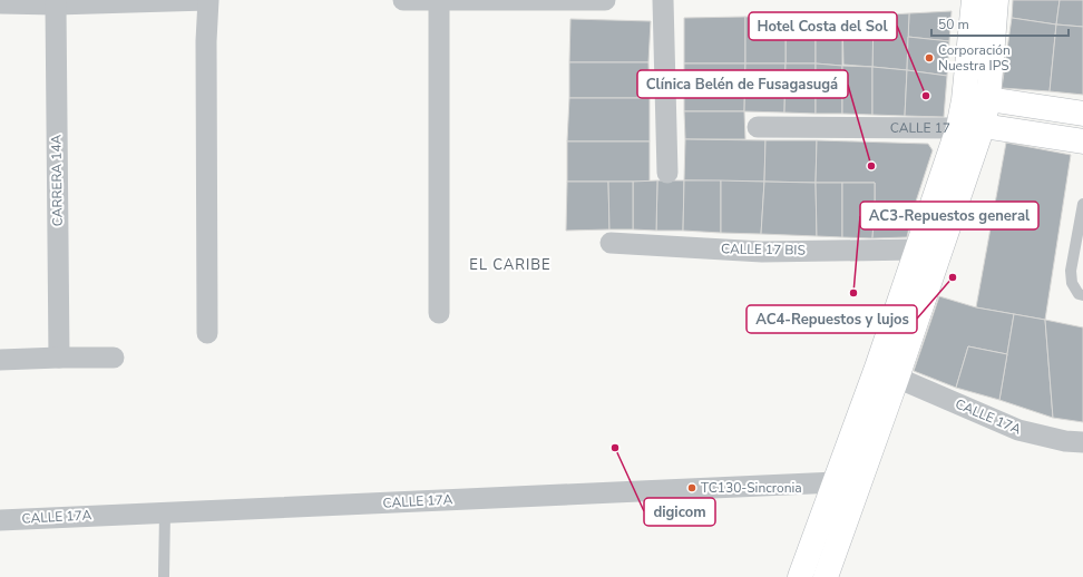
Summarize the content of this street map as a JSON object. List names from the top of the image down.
{
  "streets": {
    "main road": ["CALLE 17"],
    "street": ["CARRERA 14A", "CALLE 17 BIS", "CALLE 17A"]
  },
  "districts": ["EL CARIBE"],
  "places": [
    "Corporación Nuestra IPS",
    "Hotel Costa del Sol",
    "Clínica Belén de Fusagasugá",
    "AC4-Repuestos y lujos",
    "AC3-Repuestos general",
    "digicom",
    "TC130-Sincronia"
  ],
  "scale_bar": "50 m"
}
